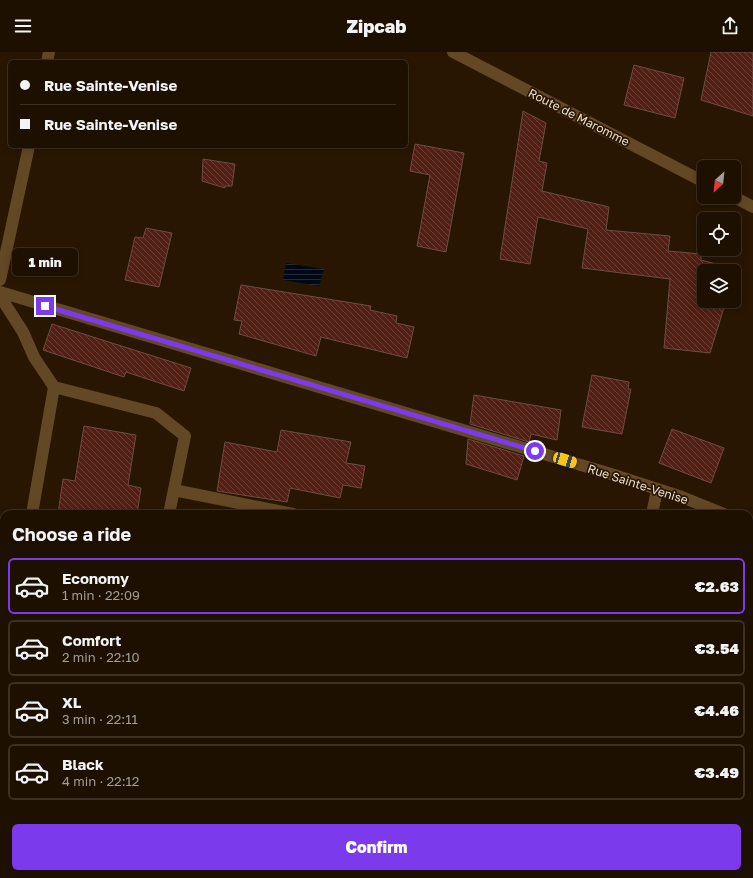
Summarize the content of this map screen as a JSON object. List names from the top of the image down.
{
  "streets": {
    "street": ["Route de Maromme", "Rue Sainte-Venise"]
  },
  "north": "bottom left",
  "page": {
    "header": "Zipcab",
    "banner": ["Rue Sainte-Venise", "Rue Sainte-Venise"],
    "bubble": "1 min",
    "heading": "Choose a ride",
    "list": [
      {
        "name": "Economy",
        "note": "1 min · 22:09",
        "value": "€2.63"
      },
      {
        "name": "Comfort",
        "note": "2 min · 22:10",
        "value": "€3.54"
      },
      {
        "name": "XL",
        "note": "3 min · 22:11",
        "value": "€4.46"
      },
      {
        "name": "Black",
        "note": "4 min · 22:12",
        "value": "€3.49"
      }
    ],
    "buttons": "Confirm"
  }
}
